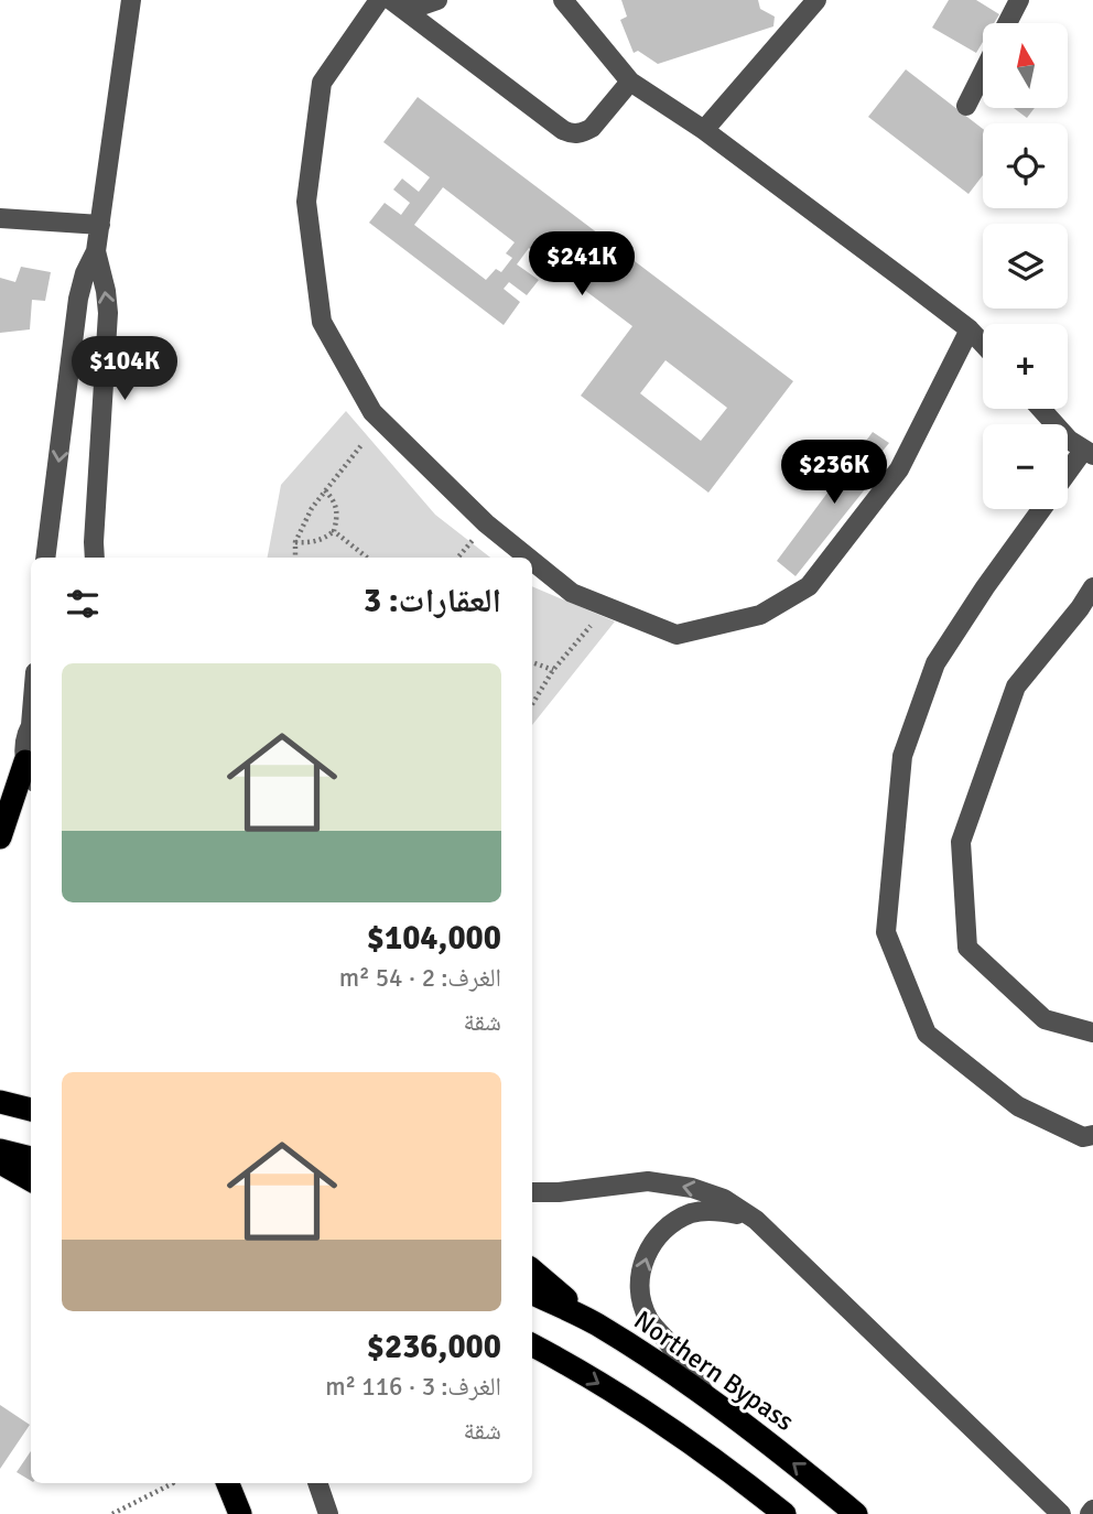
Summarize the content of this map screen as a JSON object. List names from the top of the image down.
{
  "streets": {
    "highway": ["Northern Bypass"]
  },
  "north": "top",
  "page": {
    "map_buttons": ["+", "−"],
    "price": ["$241K", "$104K", "$236K"],
    "heading": "العقارات: 3",
    "list": [
      {
        "name": "$104,000",
        "note": "الغرف: 2 · 54 m² · شقة"
      },
      {
        "name": "$236,000",
        "note": "الغرف: 3 · 116 m² · شقة"
      }
    ]
  }
}
